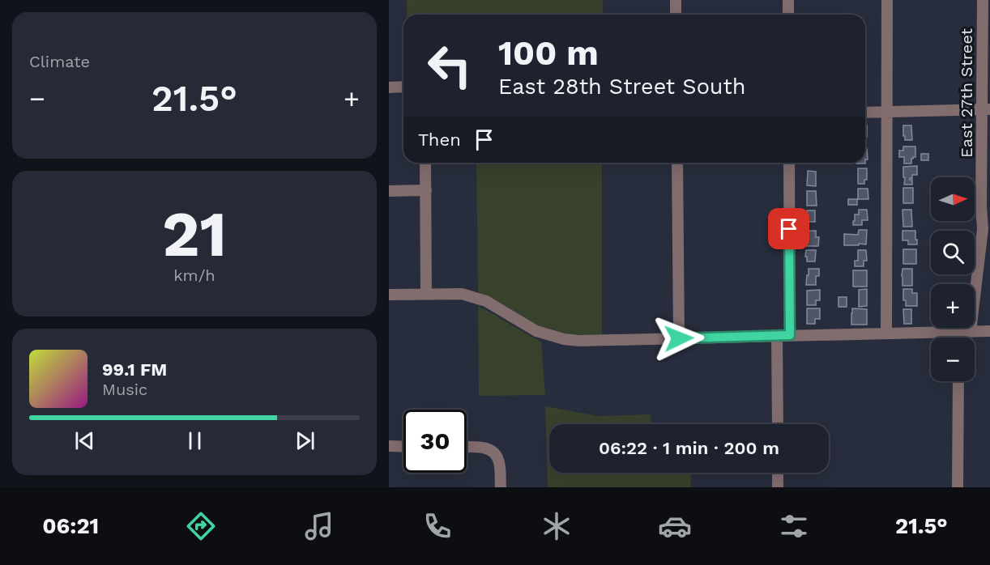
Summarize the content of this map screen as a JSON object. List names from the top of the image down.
{
  "streets": {
    "street": ["East 27th Street"]
  },
  "north": "right",
  "page": {
    "tile": [
      "Climate",
      ["21", "km/h"]
    ],
    "turn": ["100 m", "East 28th Street South"],
    "heat": ["−", "21.5°", "+"],
    "then": "Then",
    "map_buttons": ["+", "−"],
    "song": ["99.1 FM", "Music"],
    "limit": "30",
    "trip": "06:22 · 1 min · 200 m",
    "tabs": ["06:21", "21.5°"]
  }
}
